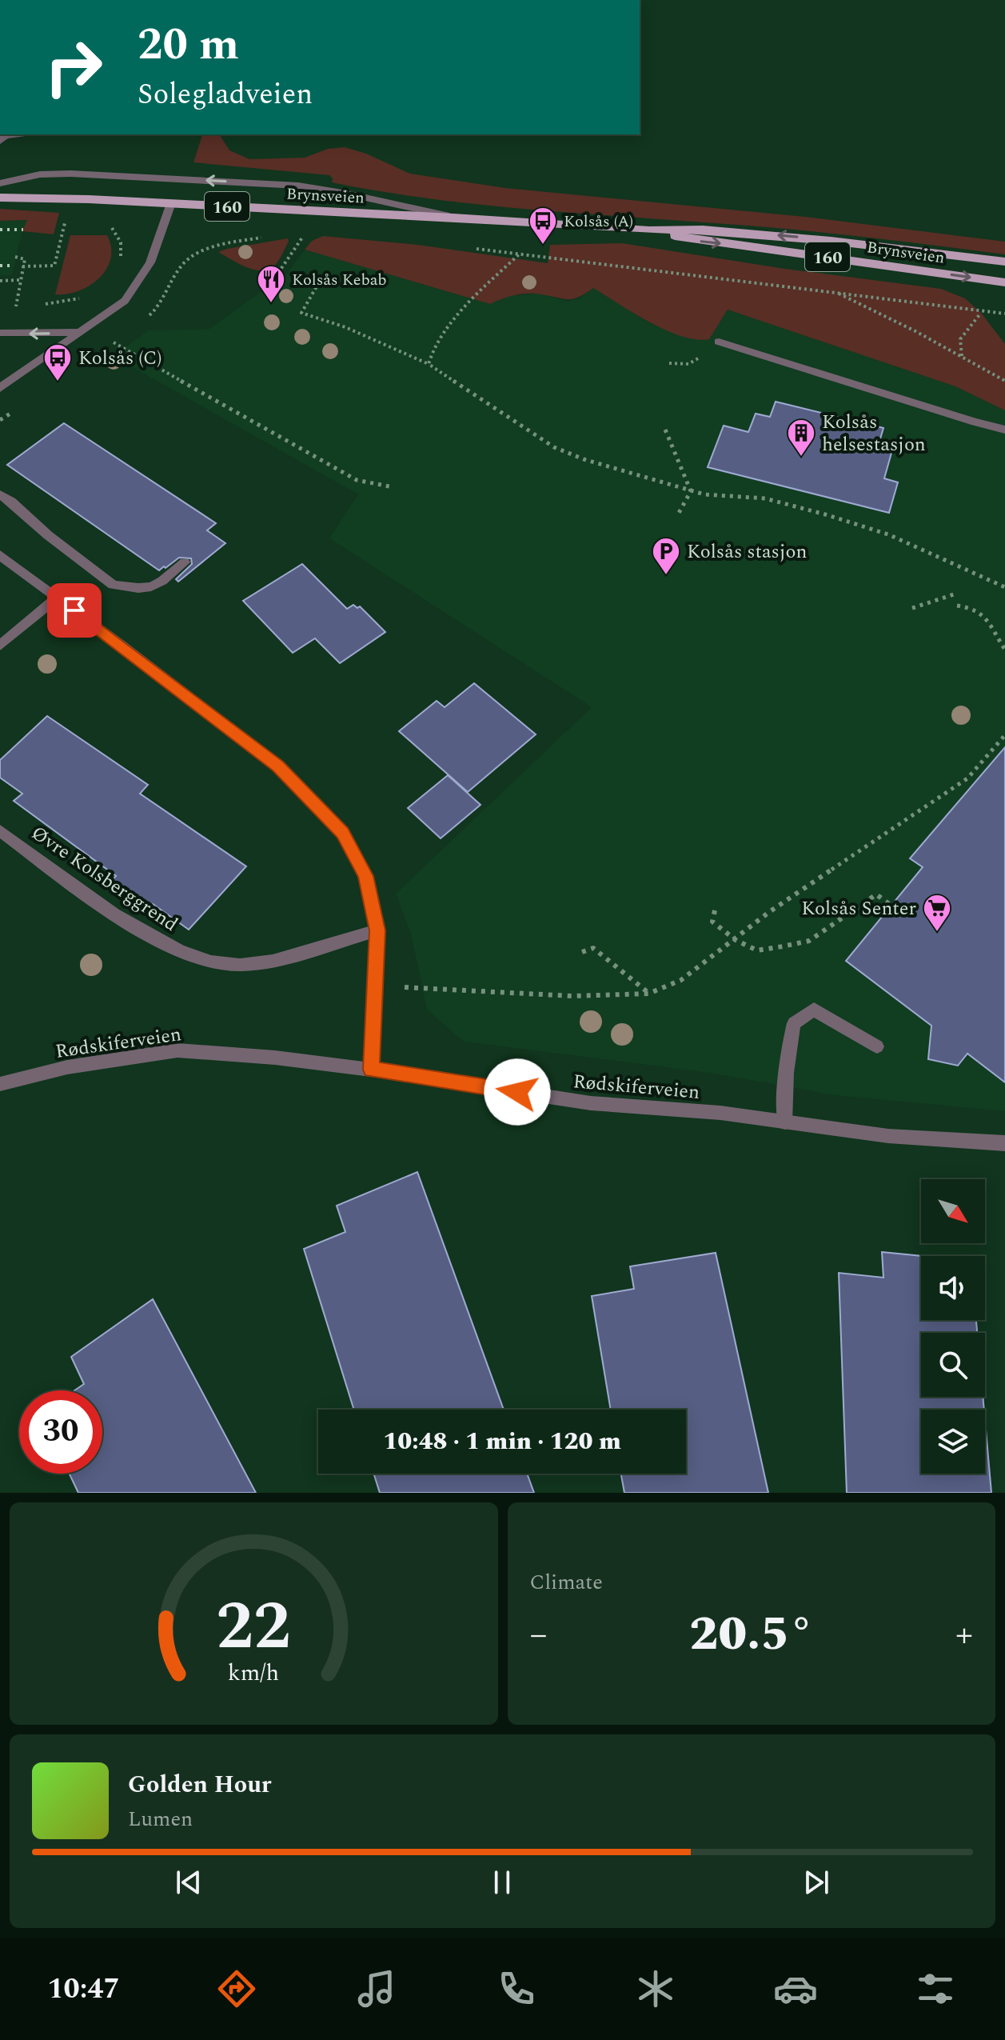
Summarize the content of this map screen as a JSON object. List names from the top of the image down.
{
  "streets": {
    "main road": ["Brynsveien", "160"],
    "street": ["Øvre Kolsberggrend", "Rødskiferveien"]
  },
  "places": {
    "bus stop": ["Kolsås (A)", "Kolsås (C)"],
    "restaurant": ["Kolsås Kebab"],
    "building": ["Kolsås helsestasjon"],
    "parking": ["Kolsås stasjon"],
    "supermarket": ["Kolsås Senter"]
  },
  "north": "bottom right",
  "page": {
    "turn": ["20 m", "Solegladveien"],
    "limit": "30",
    "trip": "10:48 · 1 min · 120 m",
    "tile": "Climate",
    "heat": ["−", "20.5°", "+"],
    "song": ["Golden Hour", "Lumen"],
    "tabs": "10:47",
    "gauge": ["22", "km/h"]
  }
}
